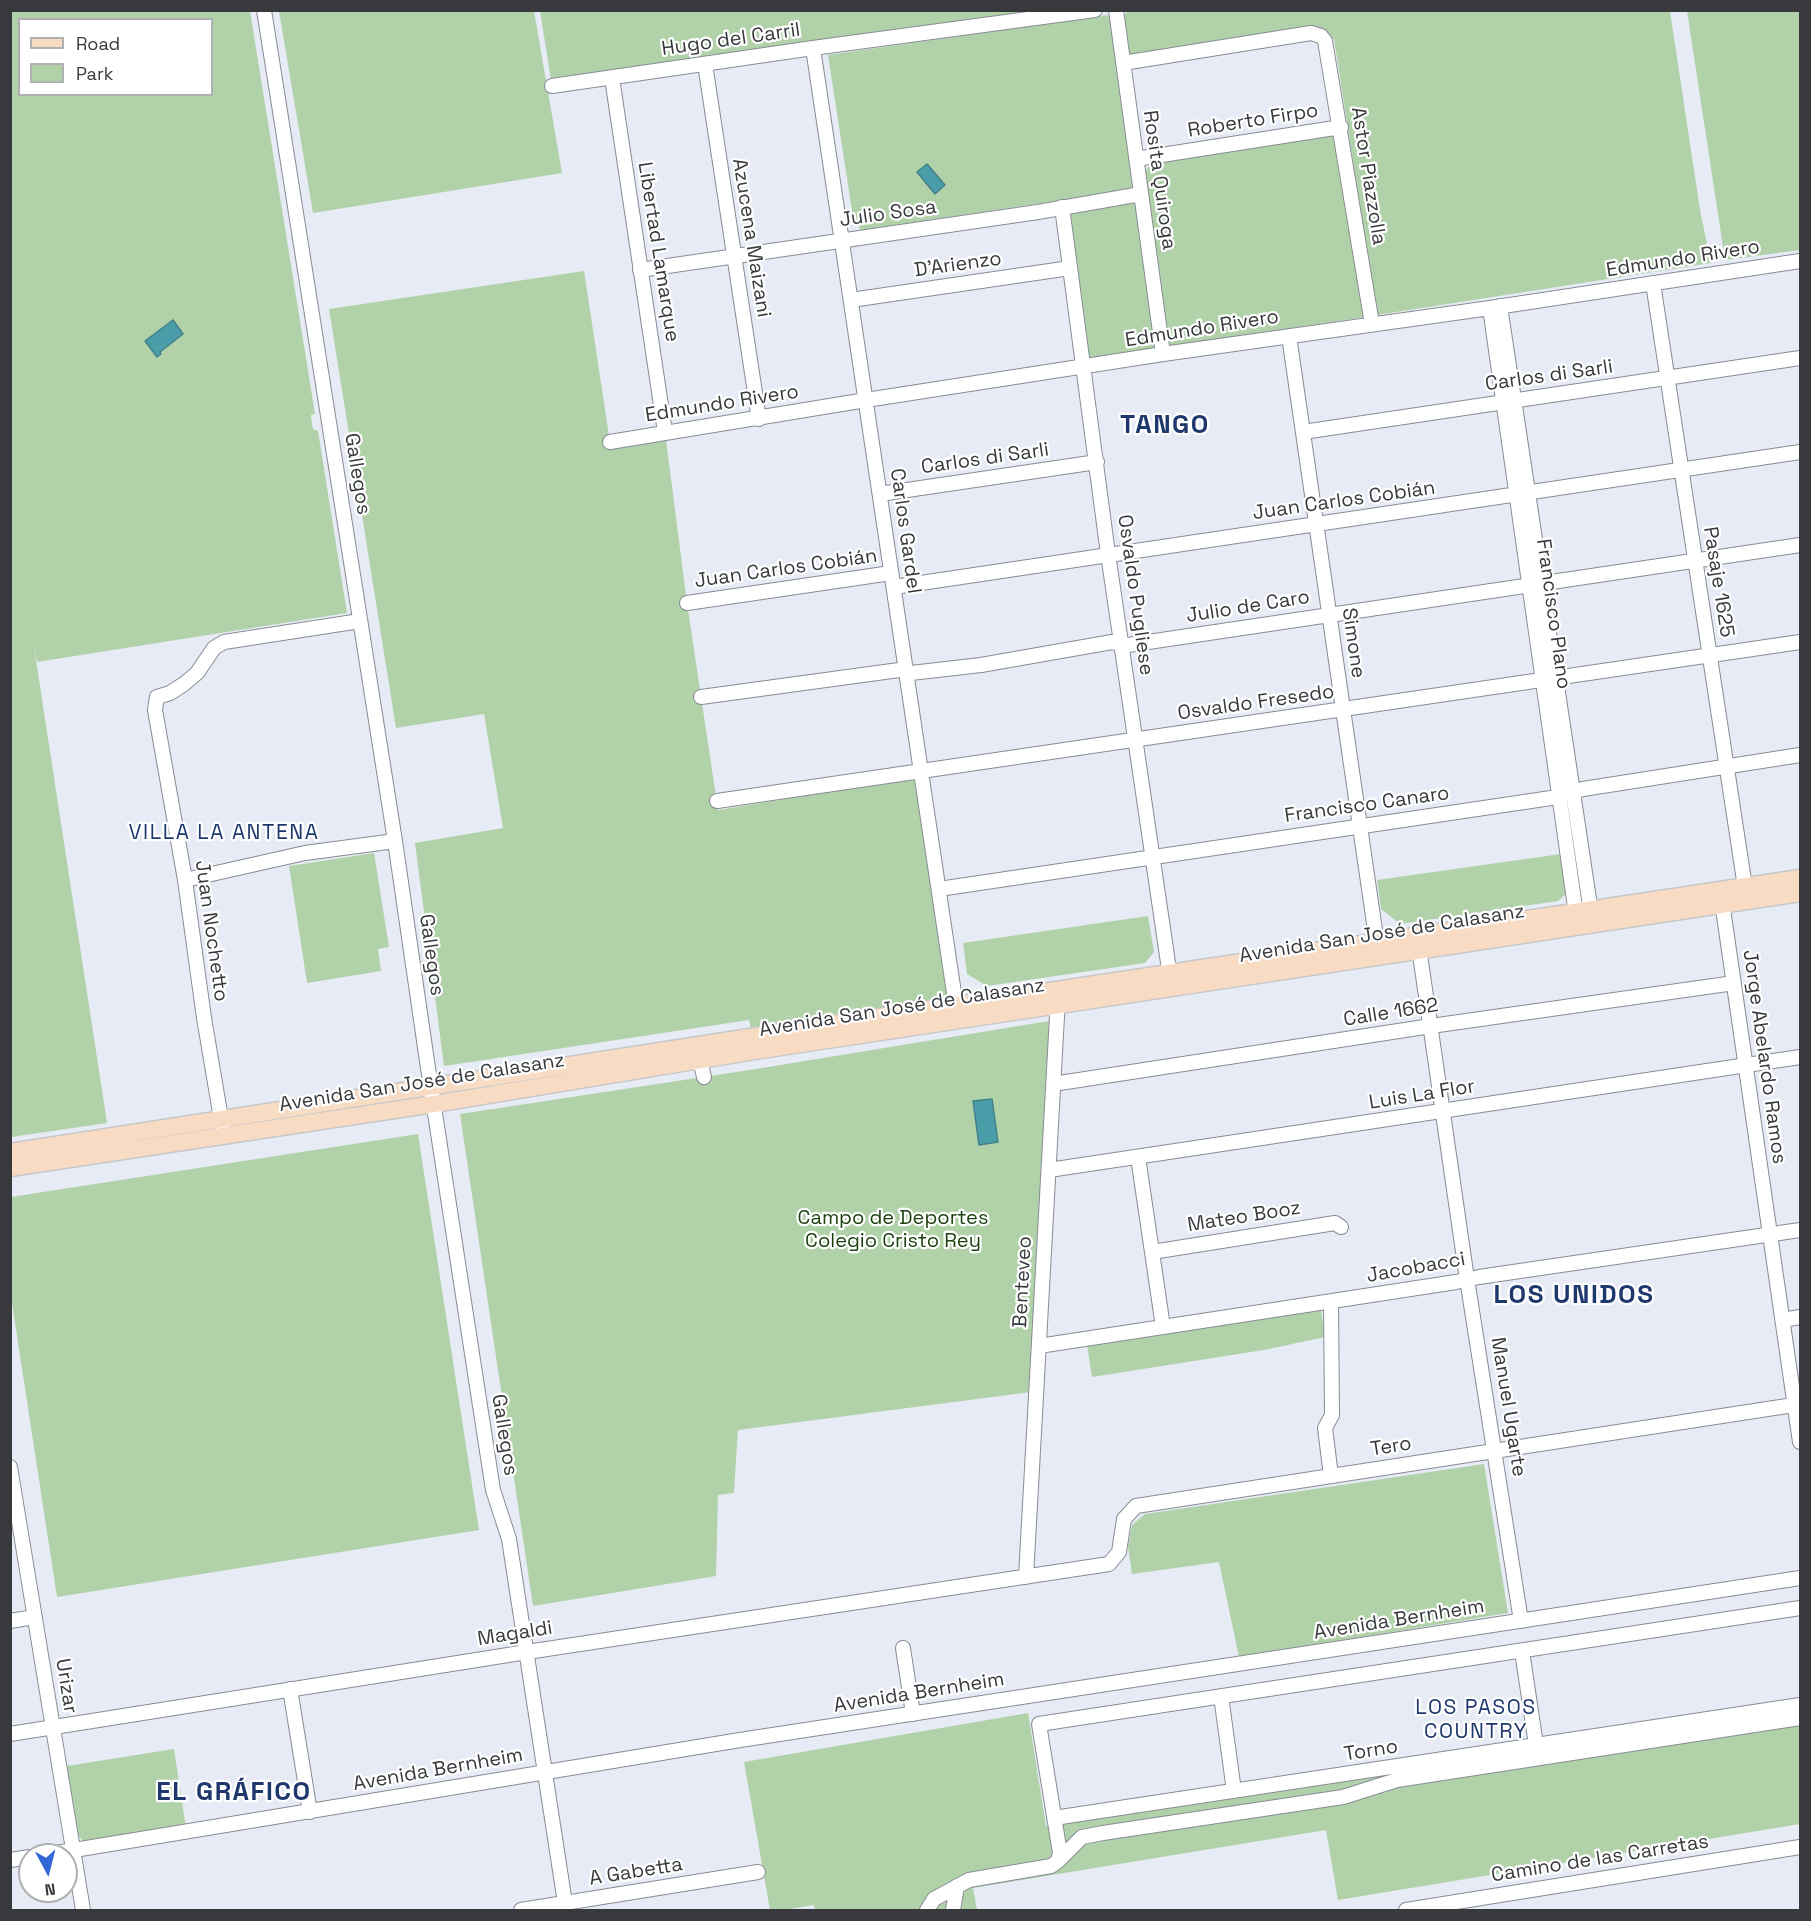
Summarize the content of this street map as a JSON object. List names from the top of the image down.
{
  "streets": {
    "main road": ["Avenida San José de Calasanz"],
    "street": [
      "Hugo del Carril",
      "Roberto Firpo",
      "Astor Piazzolla",
      "Rosita Quiroga",
      "Julio Sosa",
      "Azucena Maizani",
      "Libertad Lamarque",
      "Edmundo Rivero",
      "D'Arienzo",
      "Carlos di Sarli",
      "Gallegos",
      "Juan Carlos Cobián",
      "Carlos Gardel",
      "Pasaje 1625",
      "Osvaldo Pugliese",
      "Julio de Caro",
      "Francisco Plano",
      "Simone",
      "Osvaldo Fresedo",
      "Francisco Canaro",
      "Juan Nochetto",
      "Calle 1662",
      "Jorge Abelardo Ramos",
      "Luis La Flor",
      "Mateo Booz",
      "Jacobacci",
      "Benteveo",
      "Manuel Ugarte",
      "Tero",
      "Avenida Bernheim",
      "Magaldi",
      "Urizar",
      "Torno",
      "Camino de las Carretas",
      "A Gabetta"
    ]
  },
  "crossings": [
    ["Hugo del Carril", "Azucena Maizani"],
    ["Hugo del Carril", "Libertad Lamarque"],
    ["Hugo del Carril", "Carlos Gardel"],
    ["Roberto Firpo", "Astor Piazzolla"],
    ["Roberto Firpo", "Rosita Quiroga"],
    ["Astor Piazzolla", "Rosita Quiroga"],
    ["Astor Piazzolla", "Edmundo Rivero"],
    ["Rosita Quiroga", "Julio Sosa"],
    ["Rosita Quiroga", "Edmundo Rivero"],
    ["Julio Sosa", "Azucena Maizani"],
    ["Julio Sosa", "Libertad Lamarque"],
    ["Julio Sosa", "Carlos Gardel"],
    ["Julio Sosa", "Osvaldo Pugliese"],
    ["Azucena Maizani", "Edmundo Rivero"],
    ["Libertad Lamarque", "Edmundo Rivero"],
    ["Edmundo Rivero", "Carlos Gardel"],
    ["Edmundo Rivero", "Pasaje 1625"],
    ["Edmundo Rivero", "Osvaldo Pugliese"],
    ["Edmundo Rivero", "Francisco Plano"],
    ["Edmundo Rivero", "Simone"],
    ["D'Arienzo", "Carlos Gardel"],
    ["D'Arienzo", "Osvaldo Pugliese"],
    ["Carlos di Sarli", "Carlos Gardel"],
    ["Carlos di Sarli", "Pasaje 1625"],
    ["Carlos di Sarli", "Osvaldo Pugliese"],
    ["Carlos di Sarli", "Francisco Plano"],
    ["Carlos di Sarli", "Simone"],
    ["Gallegos", "Juan Nochetto"],
    ["Gallegos", "Avenida San José de Calasanz"],
    ["Gallegos", "Avenida Bernheim"],
    ["Gallegos", "Magaldi"],
    ["Gallegos", "A Gabetta"],
    ["Juan Carlos Cobián", "Carlos Gardel"],
    ["Juan Carlos Cobián", "Pasaje 1625"],
    ["Juan Carlos Cobián", "Osvaldo Pugliese"],
    ["Juan Carlos Cobián", "Francisco Plano"],
    ["Juan Carlos Cobián", "Simone"],
    ["Carlos Gardel", "Julio de Caro"],
    ["Carlos Gardel", "Osvaldo Fresedo"],
    ["Carlos Gardel", "Francisco Canaro"],
    ["Carlos Gardel", "Avenida San José de Calasanz"],
    ["Pasaje 1625", "Julio de Caro"],
    ["Pasaje 1625", "Osvaldo Fresedo"],
    ["Pasaje 1625", "Francisco Canaro"],
    ["Pasaje 1625", "Avenida San José de Calasanz"],
    ["Osvaldo Pugliese", "Julio de Caro"],
    ["Osvaldo Pugliese", "Osvaldo Fresedo"],
    ["Osvaldo Pugliese", "Francisco Canaro"],
    ["Osvaldo Pugliese", "Avenida San José de Calasanz"],
    ["Julio de Caro", "Francisco Plano"],
    ["Julio de Caro", "Simone"],
    ["Francisco Plano", "Osvaldo Fresedo"],
    ["Francisco Plano", "Francisco Canaro"],
    ["Francisco Plano", "Avenida San José de Calasanz"],
    ["Simone", "Osvaldo Fresedo"],
    ["Simone", "Francisco Canaro"],
    ["Simone", "Avenida San José de Calasanz"],
    ["Juan Nochetto", "Avenida San José de Calasanz"],
    ["Avenida San José de Calasanz", "Jorge Abelardo Ramos"],
    ["Avenida San José de Calasanz", "Benteveo"],
    ["Avenida San José de Calasanz", "Manuel Ugarte"],
    ["Calle 1662", "Jorge Abelardo Ramos"],
    ["Calle 1662", "Benteveo"],
    ["Calle 1662", "Manuel Ugarte"],
    ["Jorge Abelardo Ramos", "Luis La Flor"],
    ["Jorge Abelardo Ramos", "Jacobacci"],
    ["Jorge Abelardo Ramos", "Tero"],
    ["Luis La Flor", "Benteveo"],
    ["Luis La Flor", "Manuel Ugarte"],
    ["Jacobacci", "Benteveo"],
    ["Jacobacci", "Manuel Ugarte"],
    ["Benteveo", "Tero"],
    ["Benteveo", "Magaldi"],
    ["Manuel Ugarte", "Tero"],
    ["Manuel Ugarte", "Avenida Bernheim"],
    ["Tero", "Magaldi"],
    ["Magaldi", "Urizar"]
  ],
  "districts": [
    "TANGO",
    "VILLA LA ANTENA",
    "LOS UNIDOS",
    "LOS PASOS COUNTRY",
    "EL GRÁFICO"
  ],
  "parks": ["Campo de Deportes Colegio Cristo Rey"],
  "legend": ["Road", "Park"],
  "north": "bottom"
}
